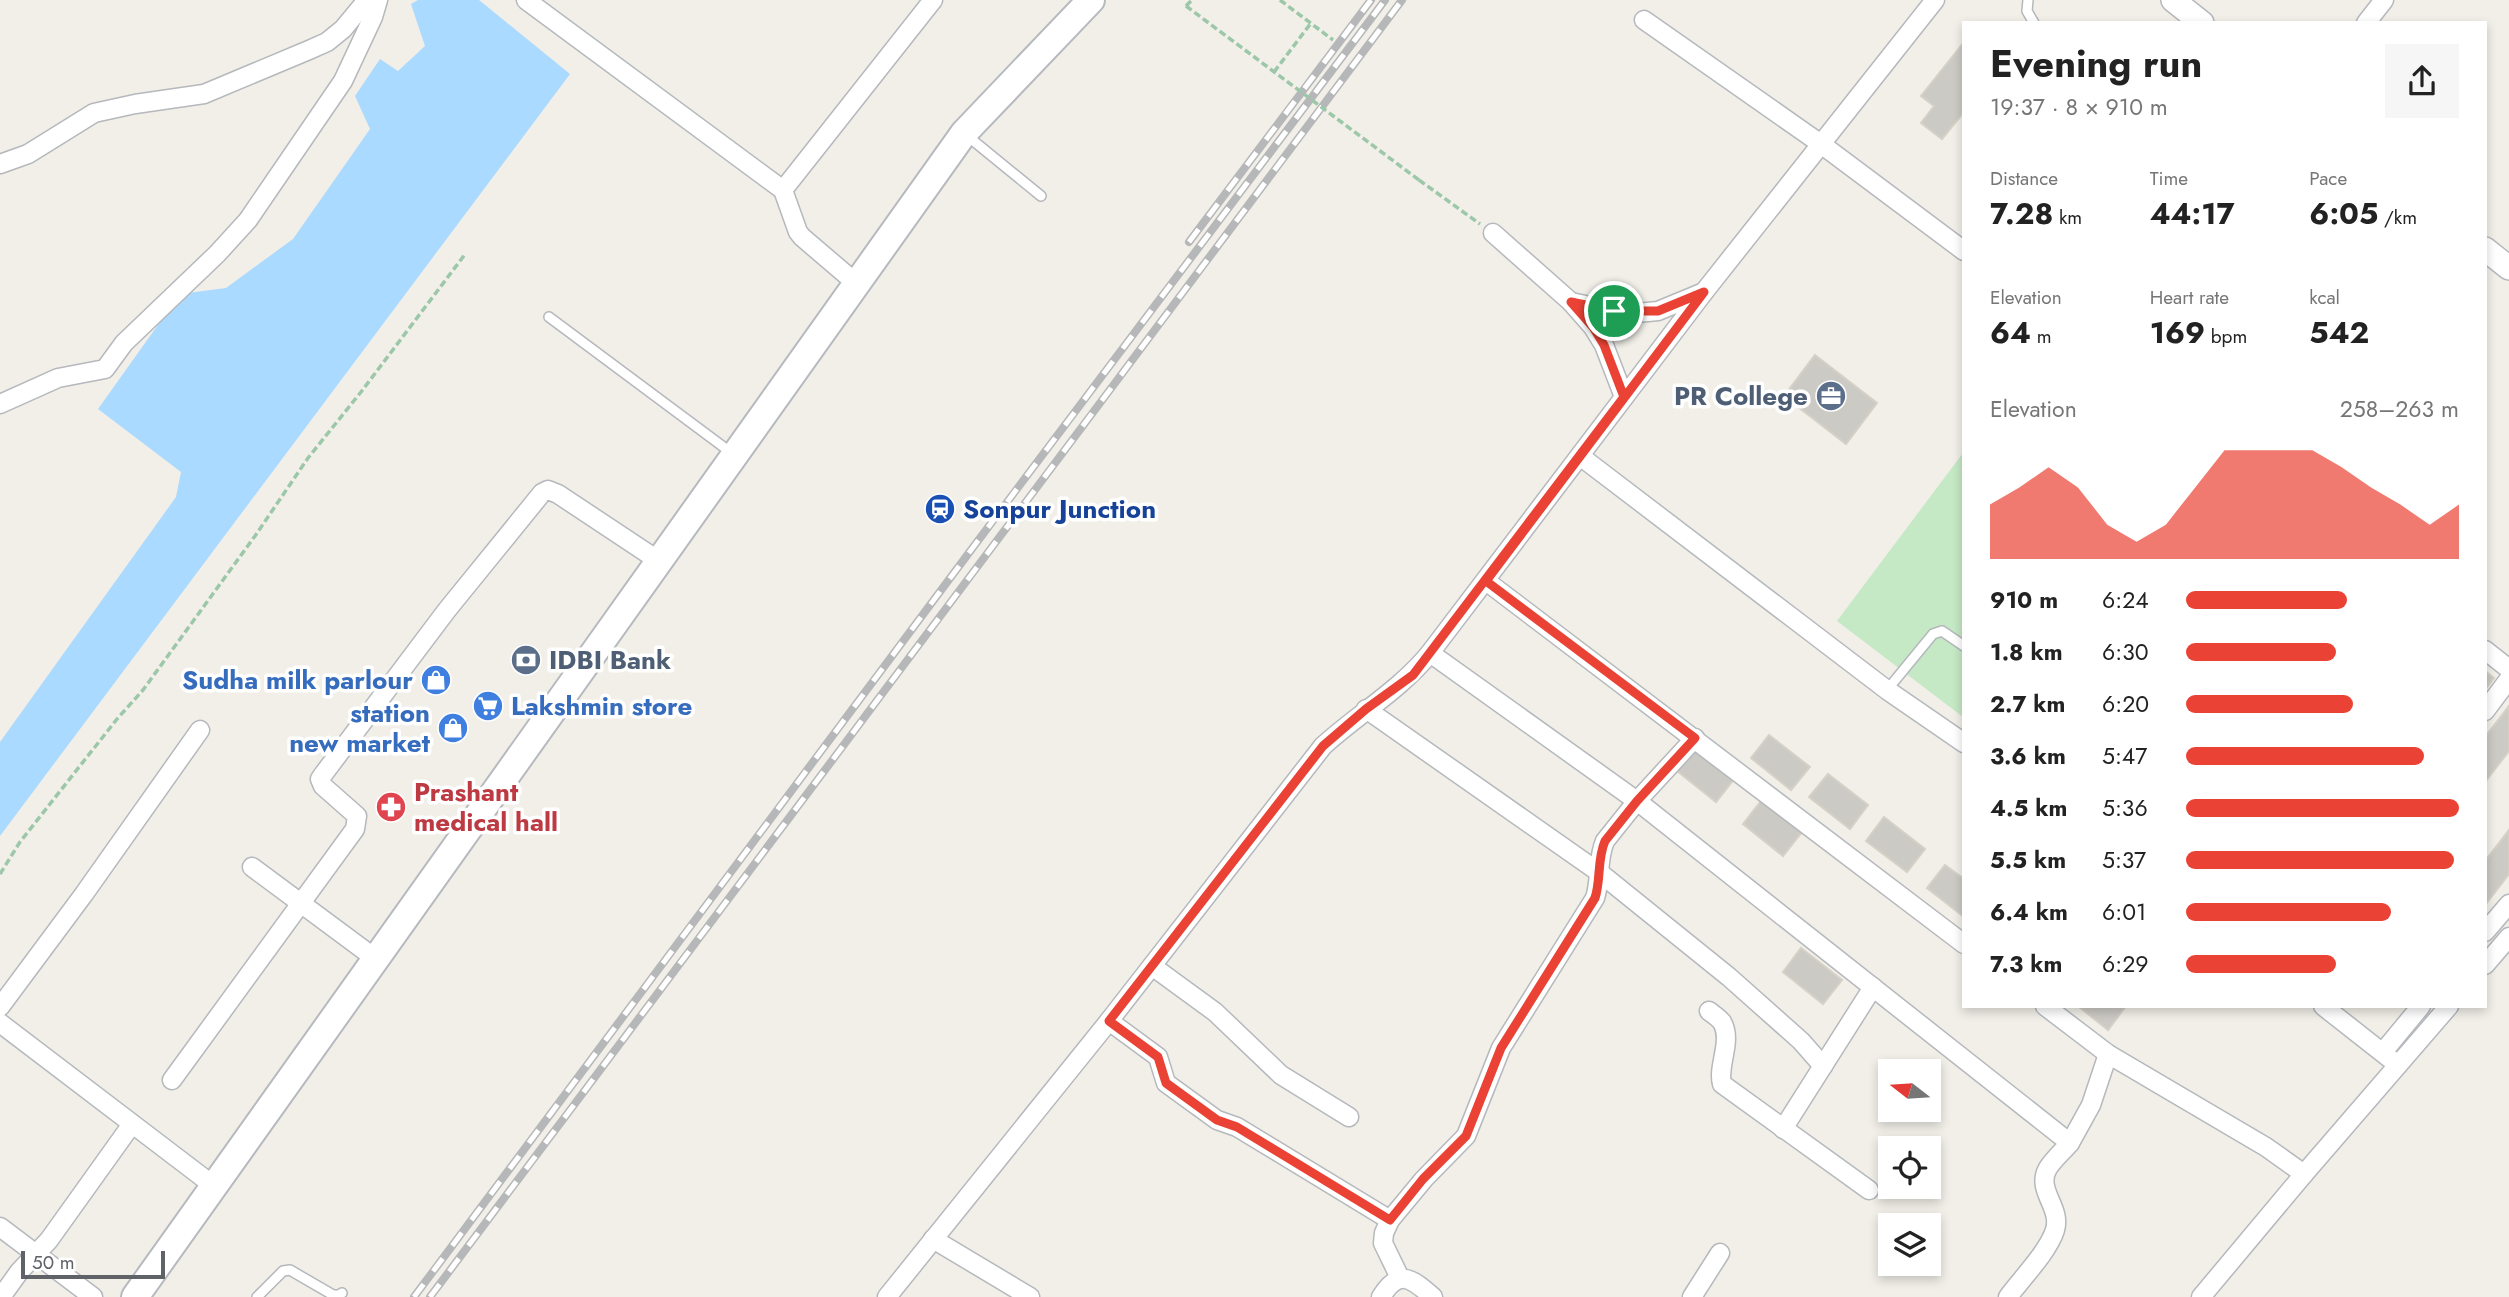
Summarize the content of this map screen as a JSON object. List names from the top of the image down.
{
  "places": {
    "office": ["PR College"],
    "station": ["Sonpur Junction"],
    "bank": ["IDBI Bank"],
    "shop": ["Sudha milk parlour", "station new market"],
    "supermarket": ["Lakshmin store"],
    "pharmacy": ["Prashant medical hall"]
  },
  "scale_bar": "50 m",
  "north": "left",
  "page": {
    "heading": ["Evening run", "19:37 · 8 × 910 m"],
    "stats": [
      ["Distance", "7.28 km"],
      ["Time", "44:17"],
      ["Pace", "6:05 /km"],
      ["Elevation", "64 m"],
      ["Heart rate", "169 bpm"],
      ["kcal", "542"]
    ],
    "chart": ["Elevation", "258–263 m"],
    "list": [
      {
        "name": "910 m",
        "note": "6:24"
      },
      {
        "name": "1.8 km",
        "note": "6:30"
      },
      {
        "name": "2.7 km",
        "note": "6:20"
      },
      {
        "name": "3.6 km",
        "note": "5:47"
      },
      {
        "name": "4.5 km",
        "note": "5:36"
      },
      {
        "name": "5.5 km",
        "note": "5:37"
      },
      {
        "name": "6.4 km",
        "note": "6:01"
      },
      {
        "name": "7.3 km",
        "note": "6:29"
      }
    ],
    "scale": "50 m"
  }
}
